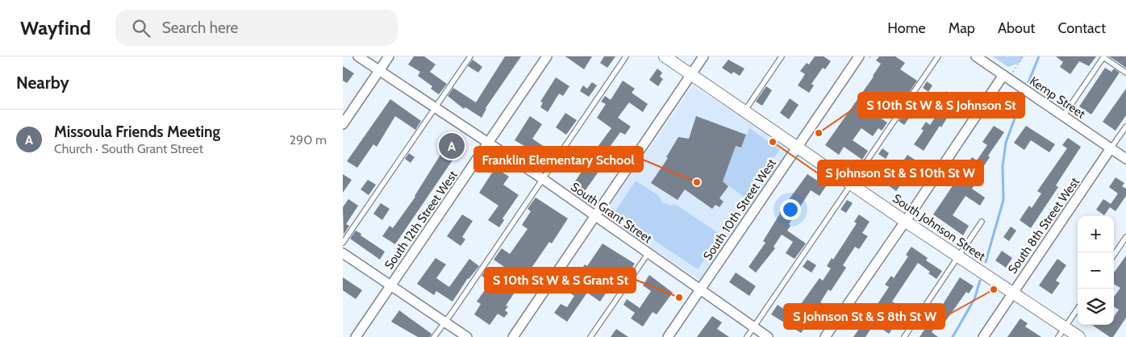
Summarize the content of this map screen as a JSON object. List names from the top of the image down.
{
  "streets": {
    "street": [
      "Kemp Street",
      "South 10th Street West",
      "South Grant Street",
      "South 12th Street West",
      "South 8th Street West",
      "South Johnson Street"
    ]
  },
  "crossings": [
    ["Kemp Street", "South 8th Street West"],
    ["South 10th Street West", "South Grant Street"],
    ["South 10th Street West", "South Johnson Street"],
    ["South Grant Street", "South 12th Street West"],
    ["South 8th Street West", "South Johnson Street"]
  ],
  "places": [
    "S 10th St W & S Johnson St",
    "S Johnson St & S 10th St W",
    "Franklin Elementary School",
    "S Johnson St & S 8th St W",
    "S 10th St W & S Grant St"
  ],
  "page": {
    "header": "Wayfind",
    "search": "Search here",
    "nav": [
      "Home",
      "Map",
      "About",
      "Contact"
    ],
    "heading": "Nearby",
    "list": [
      {
        "mark": "A",
        "name": "Missoula Friends Meeting",
        "note": "Church · South Grant Street",
        "value": "290 m"
      }
    ],
    "pins": "A",
    "map_buttons": ["+", "−"]
  }
}
